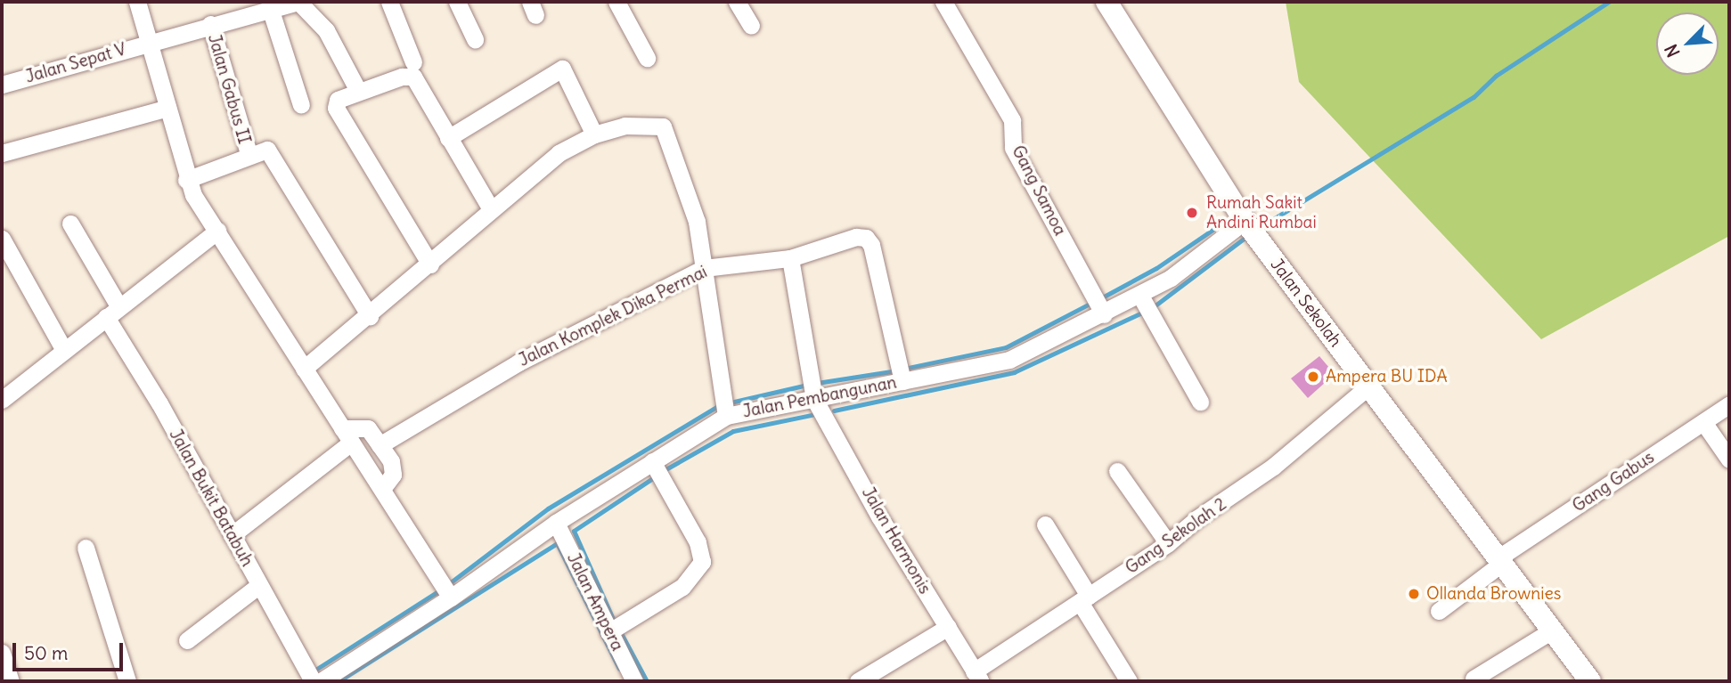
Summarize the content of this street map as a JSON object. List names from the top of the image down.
{
  "streets": {
    "street": [
      "Jalan Sepat V",
      "Jalan Gabus II",
      "Gang Samoa",
      "Jalan Sekolah",
      "Jalan Komplek Dika Permai",
      "Jalan Pembangunan",
      "Gang Gabus",
      "Jalan Bukit Batabuh",
      "Gang Sekolah 2",
      "Jalan Harmonis",
      "Jalan Ampera"
    ]
  },
  "crossings": [
    ["Jalan Sepat V", "Jalan Gabus II"],
    ["Gang Samoa", "Jalan Pembangunan"],
    ["Jalan Sekolah", "Jalan Pembangunan"],
    ["Jalan Sekolah", "Gang Gabus"],
    ["Jalan Sekolah", "Gang Sekolah 2"],
    ["Jalan Komplek Dika Permai", "Jalan Pembangunan"],
    ["Jalan Komplek Dika Permai", "Jalan Harmonis"],
    ["Jalan Pembangunan", "Jalan Harmonis"],
    ["Jalan Pembangunan", "Jalan Ampera"],
    ["Gang Sekolah 2", "Jalan Harmonis"]
  ],
  "places": ["Rumah Sakit Andini Rumbai", "Ampera BU IDA", "Ollanda Brownies"],
  "scale_bar": "50 m",
  "north": "bottom left"
}
